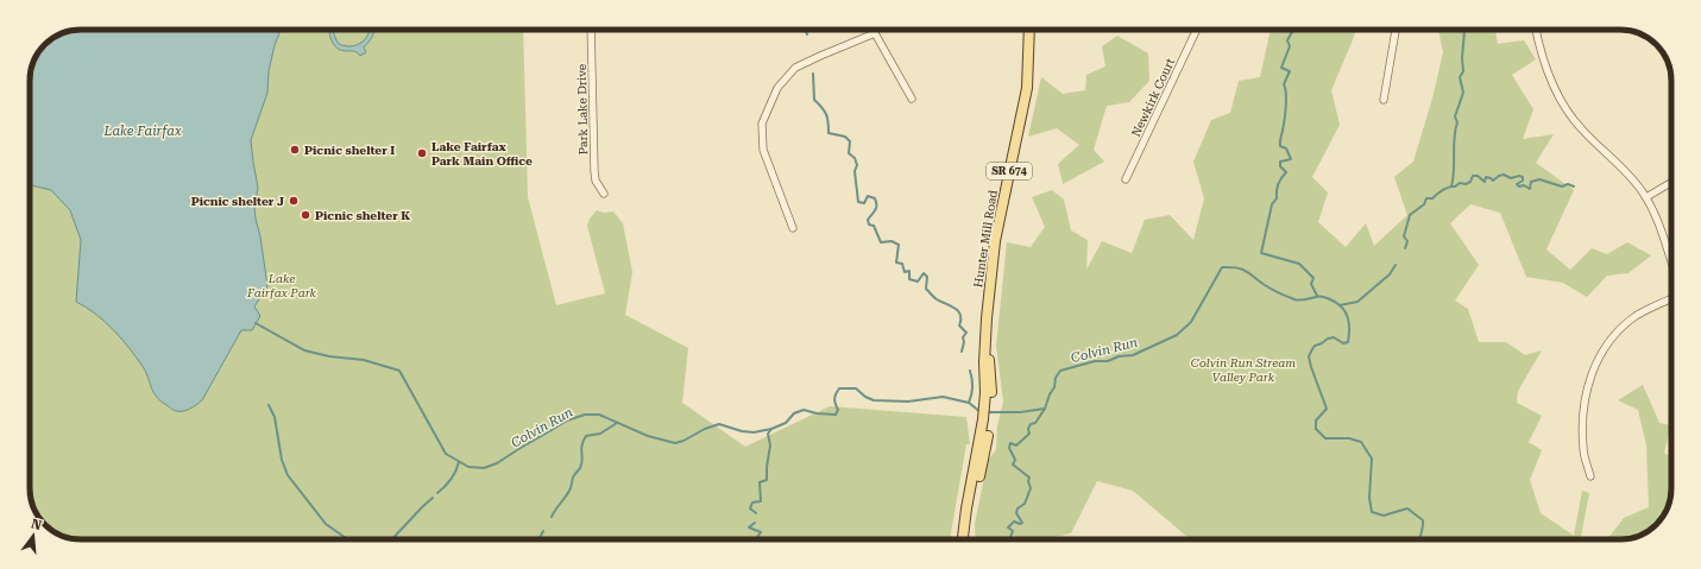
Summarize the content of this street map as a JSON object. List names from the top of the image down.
{
  "streets": {
    "main road": ["SR 674", "Hunter Mill Road"],
    "street": ["Newkirk Court", "Park Lake Drive"]
  },
  "water": ["Lake Fairfax", "Colvin Run"],
  "parks": ["Lake Fairfax Park", "Colvin Run Stream Valley Park"],
  "places": [
    "Picnic shelter I",
    "Lake Fairfax Park Main Office",
    "Picnic shelter J",
    "Picnic shelter K"
  ],
  "north": "top"
}
